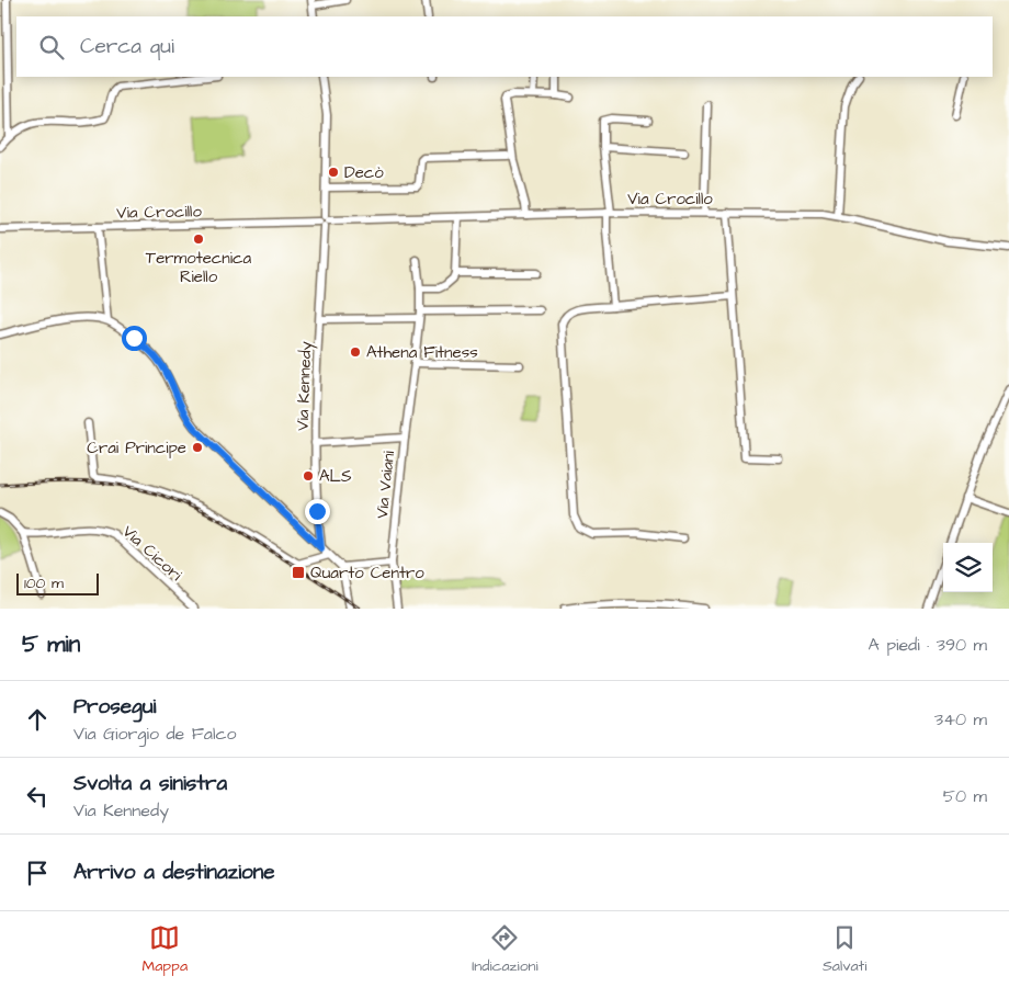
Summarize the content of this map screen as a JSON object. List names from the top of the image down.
{
  "streets": {
    "street": [
      "Via Crocillo",
      "Via Kennedy",
      "Via Vaiani",
      "Via Cicori"
    ]
  },
  "crossings": [
    ["Via Crocillo", "Via Kennedy"]
  ],
  "places": {
    "other": [
      "Decò",
      "Termotecnica Riello",
      "Athena Fitness",
      "Crai Principe",
      "ALS"
    ],
    "transit": ["Quarto Centro"]
  },
  "scale_bar": "100 m",
  "page": {
    "search": "Cerca qui",
    "scale": "100 m",
    "heading": ["5 min", "A piedi · 390 m"],
    "list": [
      ["Prosegui", "Via Giorgio de Falco", "340 m"],
      ["Svolta a sinistra", "Via Kennedy", "50 m"],
      "Arrivo a destinazione"
    ],
    "nav": ["Mappa", "Indicazioni", "Salvati"]
  }
}
